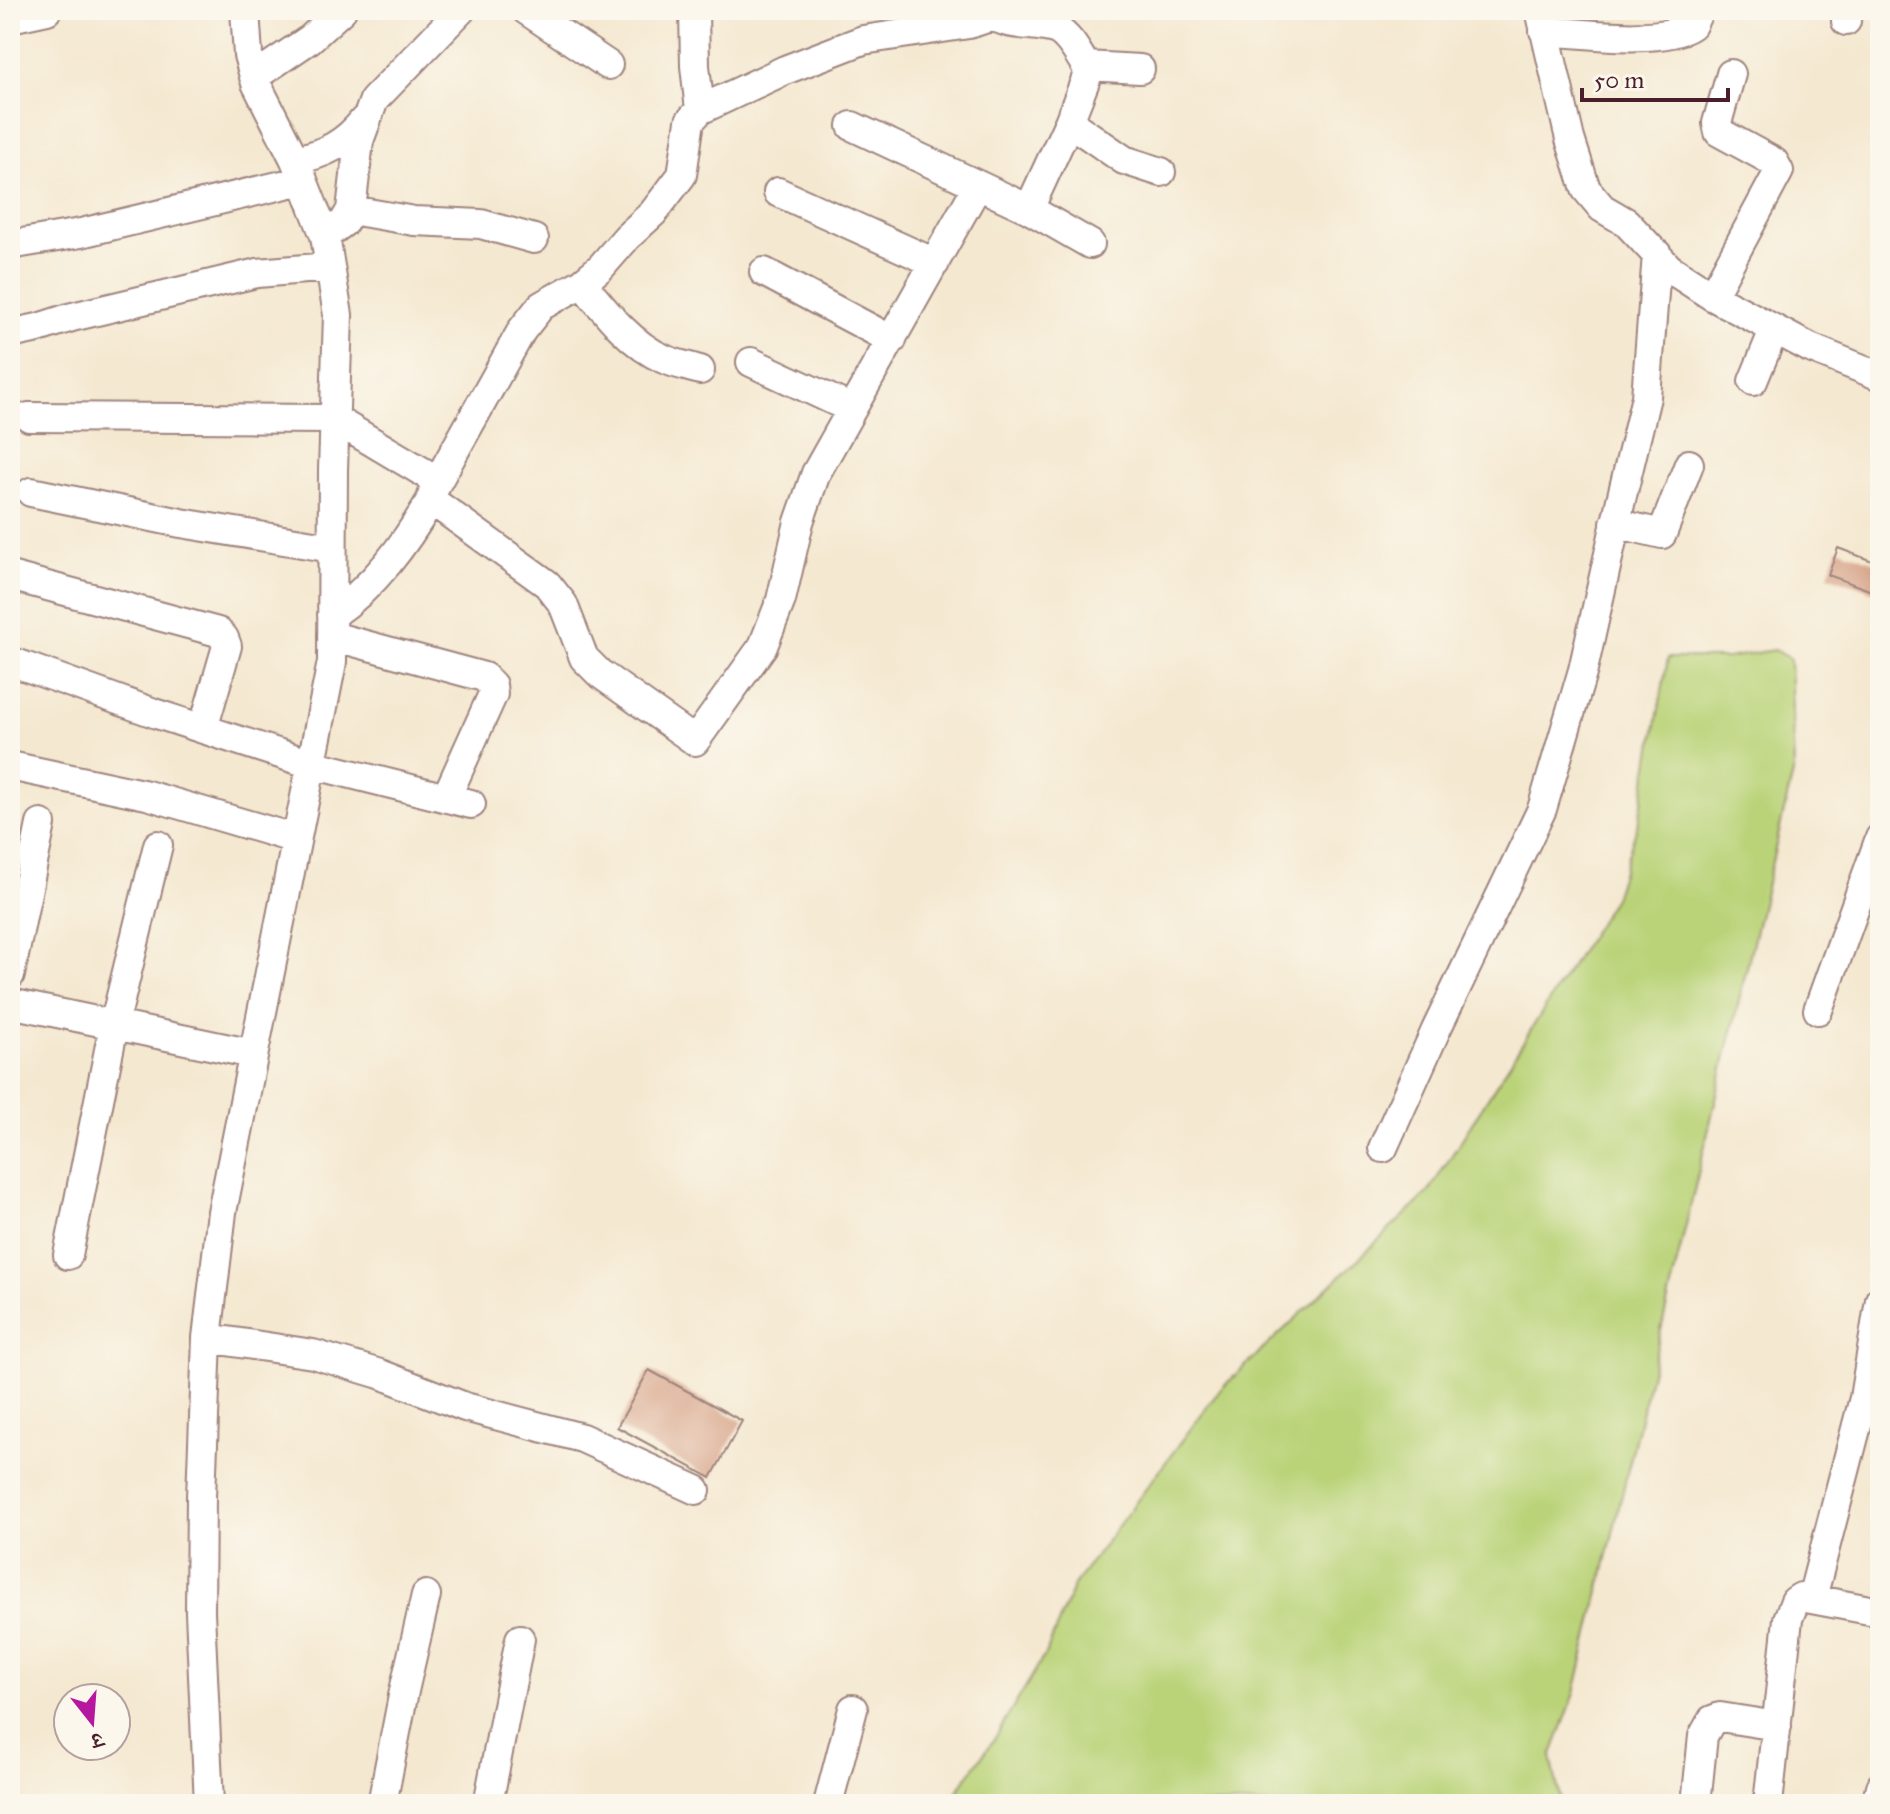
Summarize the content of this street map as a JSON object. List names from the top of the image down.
{
  "scale_bar": "50 m",
  "north": "bottom"
}
